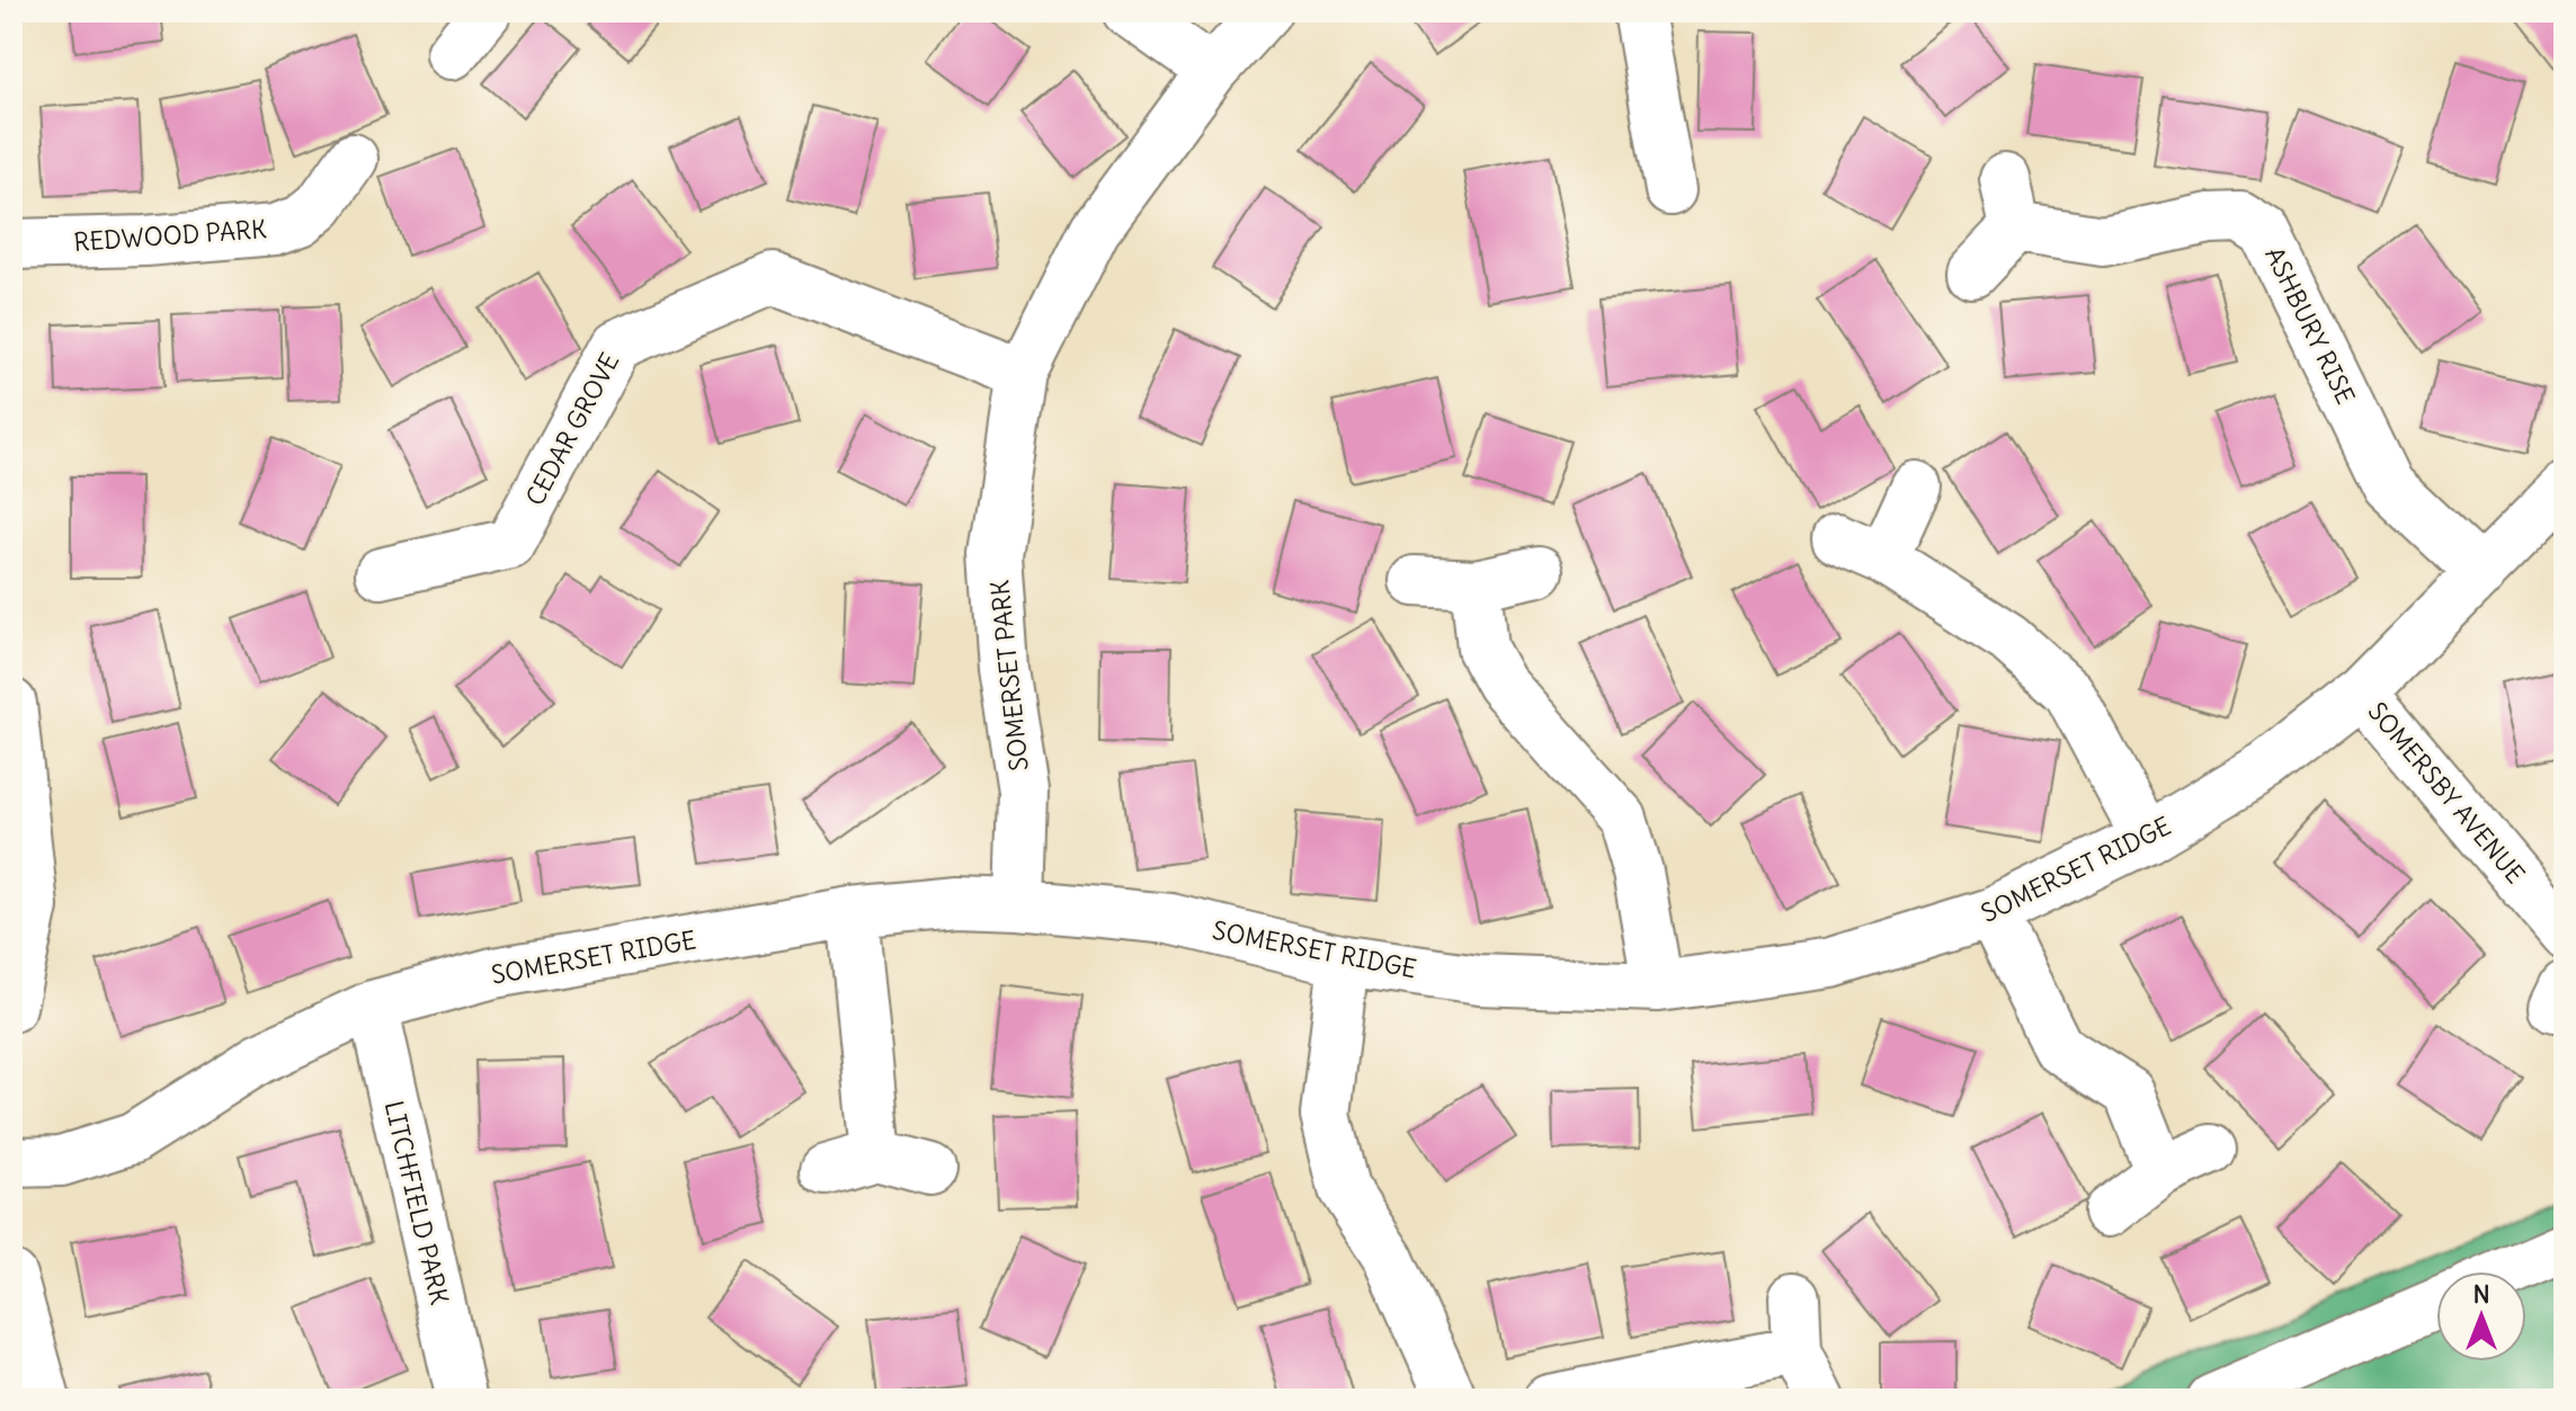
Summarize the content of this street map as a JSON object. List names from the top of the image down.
{
  "streets": {
    "street": [
      "REDWOOD PARK",
      "ASHBURY RISE",
      "CEDAR GROVE",
      "SOMERSET PARK",
      "SOMERSBY AVENUE",
      "SOMERSET RIDGE",
      "LITCHFIELD PARK"
    ]
  },
  "crossings": [
    ["ASHBURY RISE", "SOMERSET RIDGE"],
    ["CEDAR GROVE", "SOMERSET PARK"],
    ["SOMERSET PARK", "SOMERSET RIDGE"],
    ["SOMERSBY AVENUE", "SOMERSET RIDGE"],
    ["SOMERSET RIDGE", "LITCHFIELD PARK"]
  ],
  "north": "top"
}
